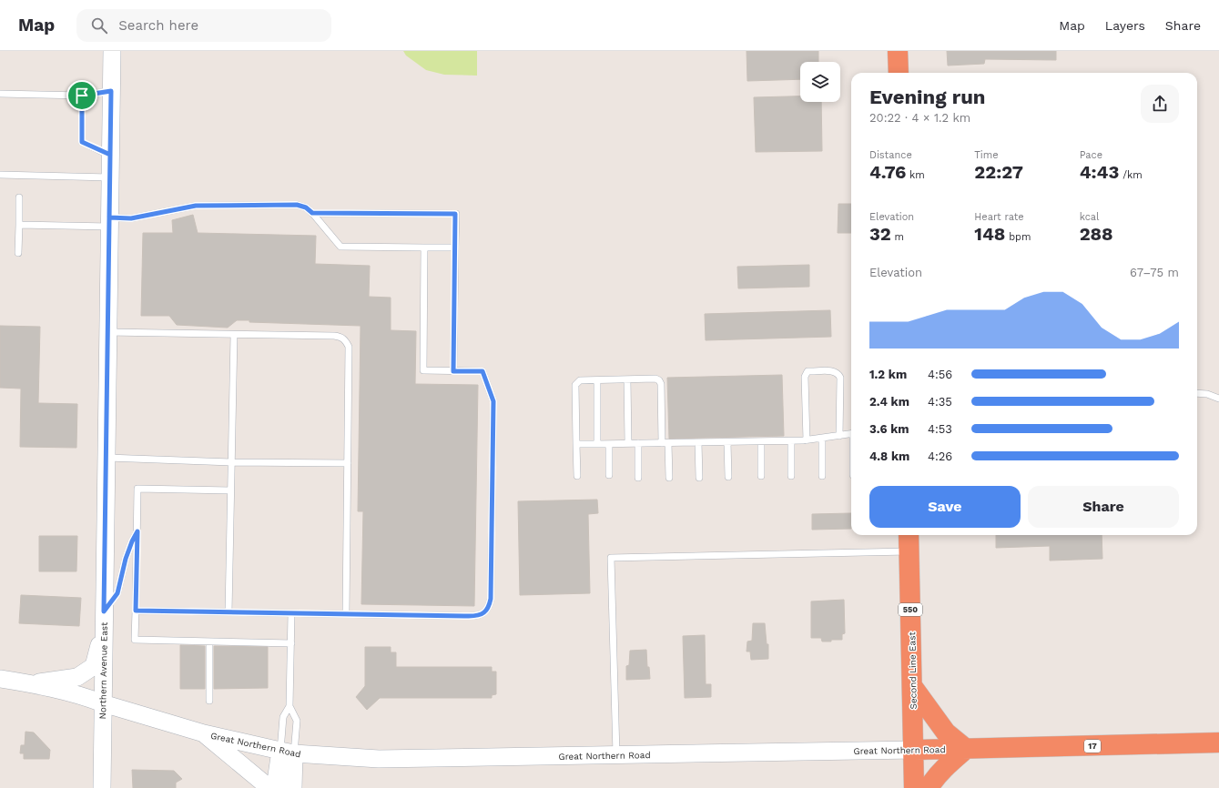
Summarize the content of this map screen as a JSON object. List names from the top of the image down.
{
  "streets": {
    "highway": [
      "550",
      "Second Line East",
      "Great Northern Road",
      "17"
    ],
    "main road": ["Northern Avenue East"]
  },
  "crossings": [
    ["Northern Avenue East", "Great Northern Road"],
    ["Second Line East", "Great Northern Road"]
  ],
  "page": {
    "header": "Map",
    "search": "Search here",
    "nav": ["Map", "Layers", "Share"],
    "heading": ["Evening run", "20:22 · 4 × 1.2 km"],
    "stats": [
      ["Distance", "4.76 km"],
      ["Time", "22:27"],
      ["Pace", "4:43 /km"],
      ["Elevation", "32 m"],
      ["Heart rate", "148 bpm"],
      ["kcal", "288"]
    ],
    "chart": ["Elevation", "67–75 m"],
    "list": [
      {
        "name": "1.2 km",
        "note": "4:56"
      },
      {
        "name": "2.4 km",
        "note": "4:35"
      },
      {
        "name": "3.6 km",
        "note": "4:53"
      },
      {
        "name": "4.8 km",
        "note": "4:26"
      }
    ],
    "buttons": ["Save", "Share"]
  }
}
